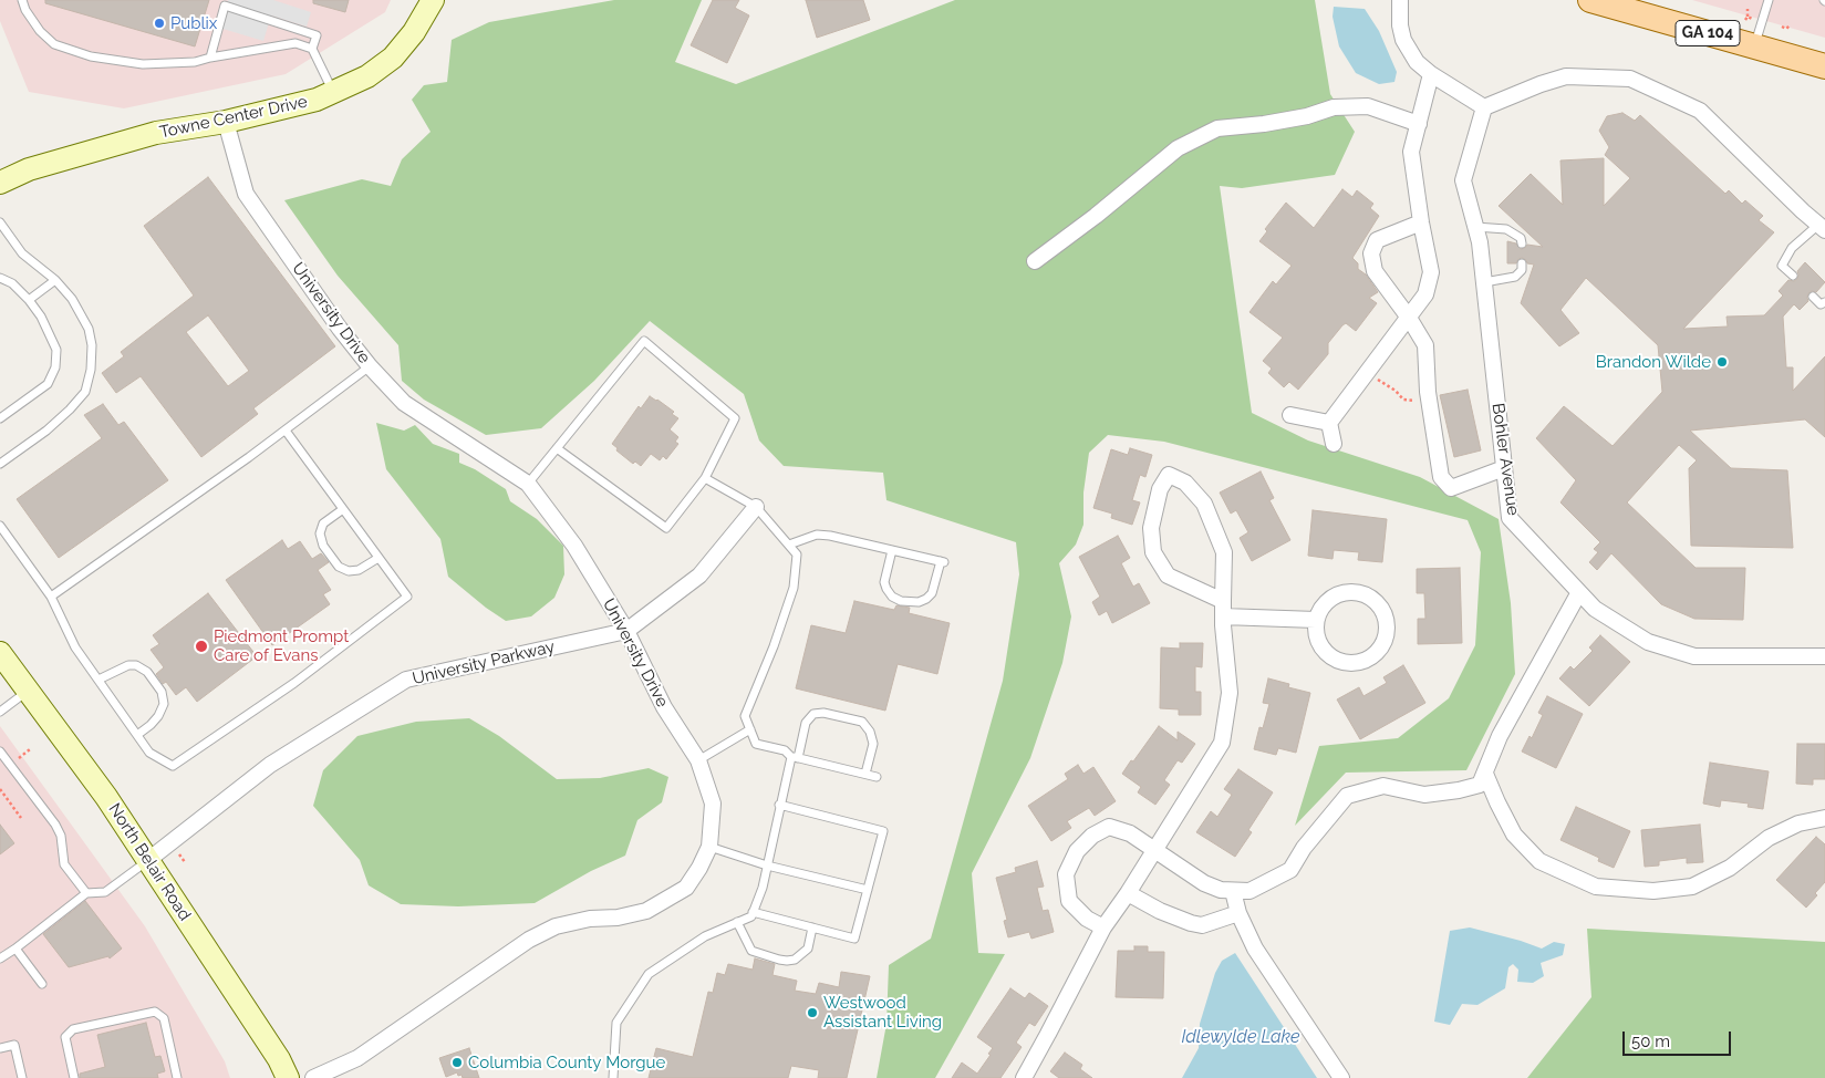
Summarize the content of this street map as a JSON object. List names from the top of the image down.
{
  "streets": {
    "main road": ["GA 104", "Towne Center Drive", "North Belair Road"],
    "street": ["University Drive", "Bohler Avenue", "University Parkway"]
  },
  "crossings": [
    ["Towne Center Drive", "University Drive"],
    ["University Drive", "University Parkway"],
    ["University Parkway", "North Belair Road"]
  ],
  "water": ["Idlewylde Lake"],
  "places": [
    "Publix",
    "Brandon Wilde",
    "Piedmont Prompt Care of Evans",
    "Westwood Assistant Living",
    "Columbia County Morgue"
  ],
  "scale_bar": "50 m"
}
